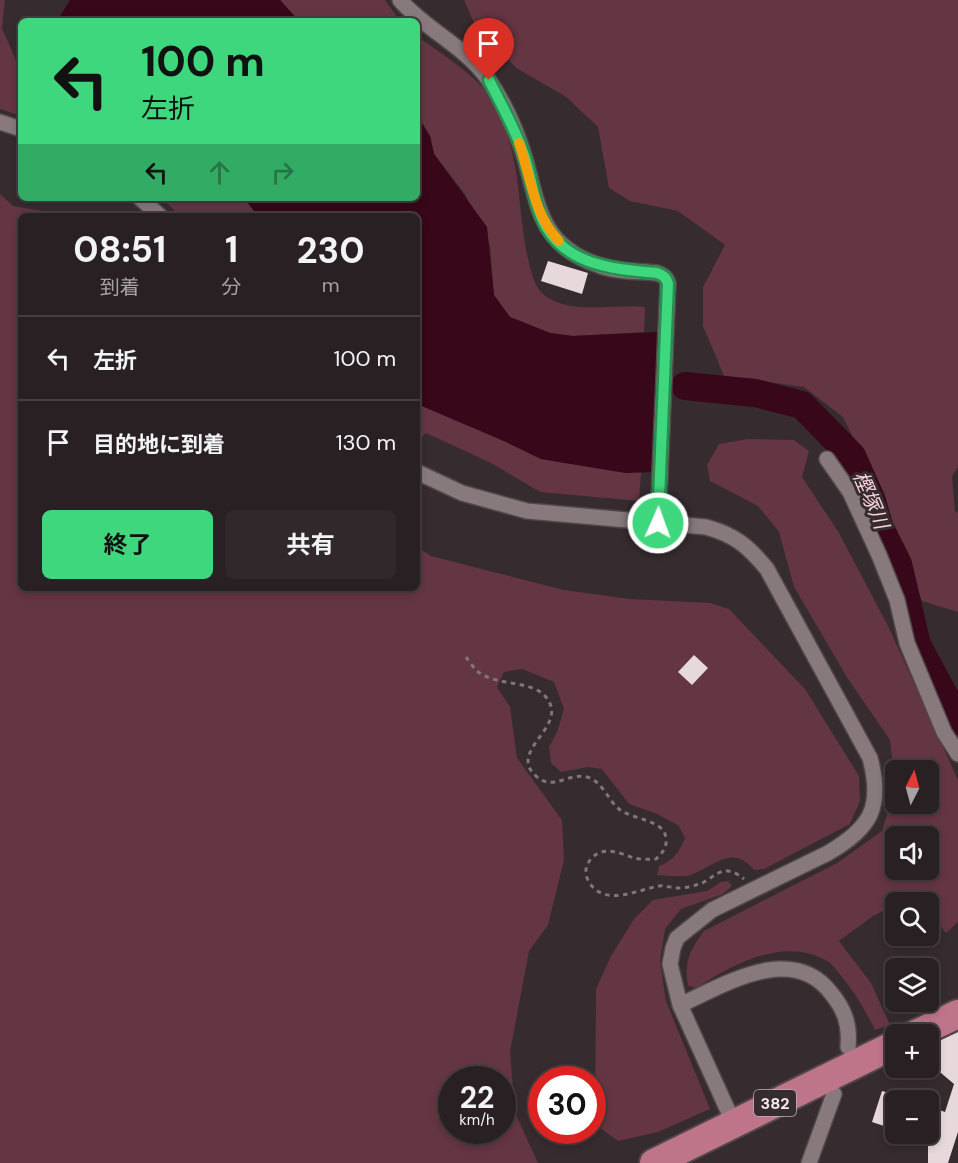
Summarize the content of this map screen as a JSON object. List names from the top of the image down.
{
  "streets": {
    "highway": ["382"]
  },
  "water": ["樫塚川"],
  "north": "top",
  "page": {
    "turn": ["100 m", "左折"],
    "eta": [
      "08:51",
      "到着",
      "1",
      "分",
      "230",
      "m"
    ],
    "list": [
      {
        "name": "左折",
        "value": "100 m"
      },
      {
        "name": "目的地に到着",
        "value": "130 m"
      }
    ],
    "buttons": ["終了", "共有"],
    "map_buttons": ["+", "−"],
    "speed": "22 km/h",
    "limit": "30"
  }
}
